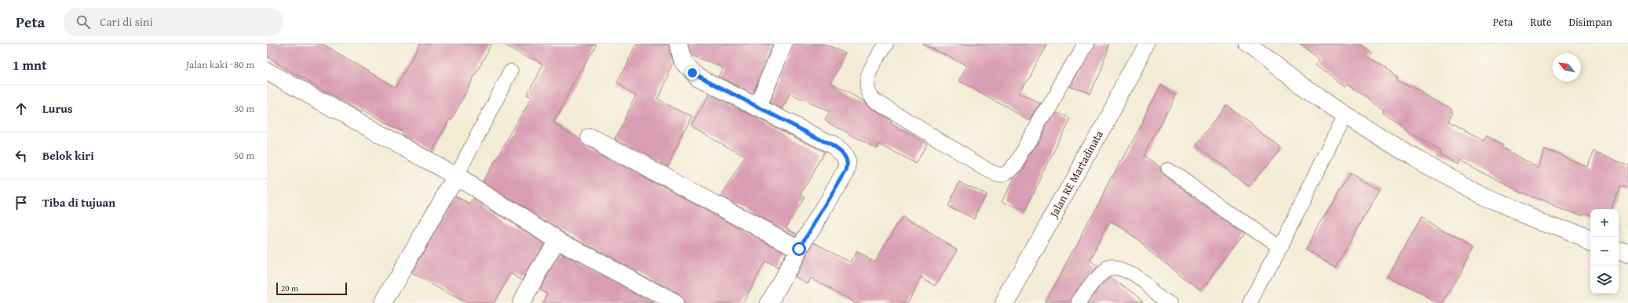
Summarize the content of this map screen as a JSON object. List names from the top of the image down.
{
  "streets": {
    "main road": ["Jalan RE Martadinata"]
  },
  "scale_bar": "20 m",
  "north": "top left",
  "page": {
    "header": "Peta",
    "search": "Cari di sini",
    "nav": ["Peta", "Rute", "Disimpan"],
    "heading": ["1 mnt", "Jalan kaki · 80 m"],
    "list": [
      ["Lurus", "30 m"],
      ["Belok kiri", "50 m"],
      "Tiba di tujuan"
    ],
    "map_buttons": ["+", "−"],
    "scale": "20 m"
  }
}
